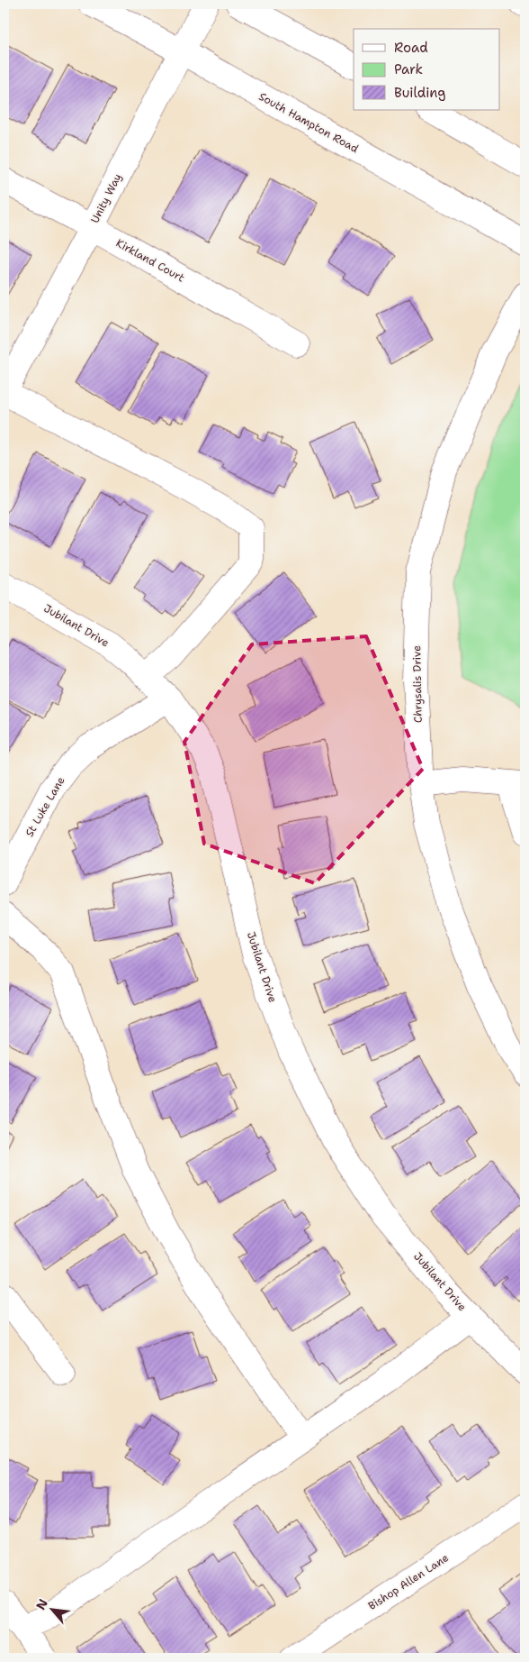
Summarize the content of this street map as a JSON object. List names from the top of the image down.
{
  "streets": {
    "street": [
      "South Hampton Road",
      "Unity Way",
      "Kirkland Court",
      "Jubilant Drive",
      "Chrysalis Drive",
      "St Luke Lane",
      "Bishop Allen Lane"
    ]
  },
  "crossings": [
    ["South Hampton Road", "Unity Way"],
    ["Unity Way", "Kirkland Court"],
    ["Jubilant Drive", "St Luke Lane"]
  ],
  "legend": ["Road", "Park", "Building"],
  "north": "top left"
}
